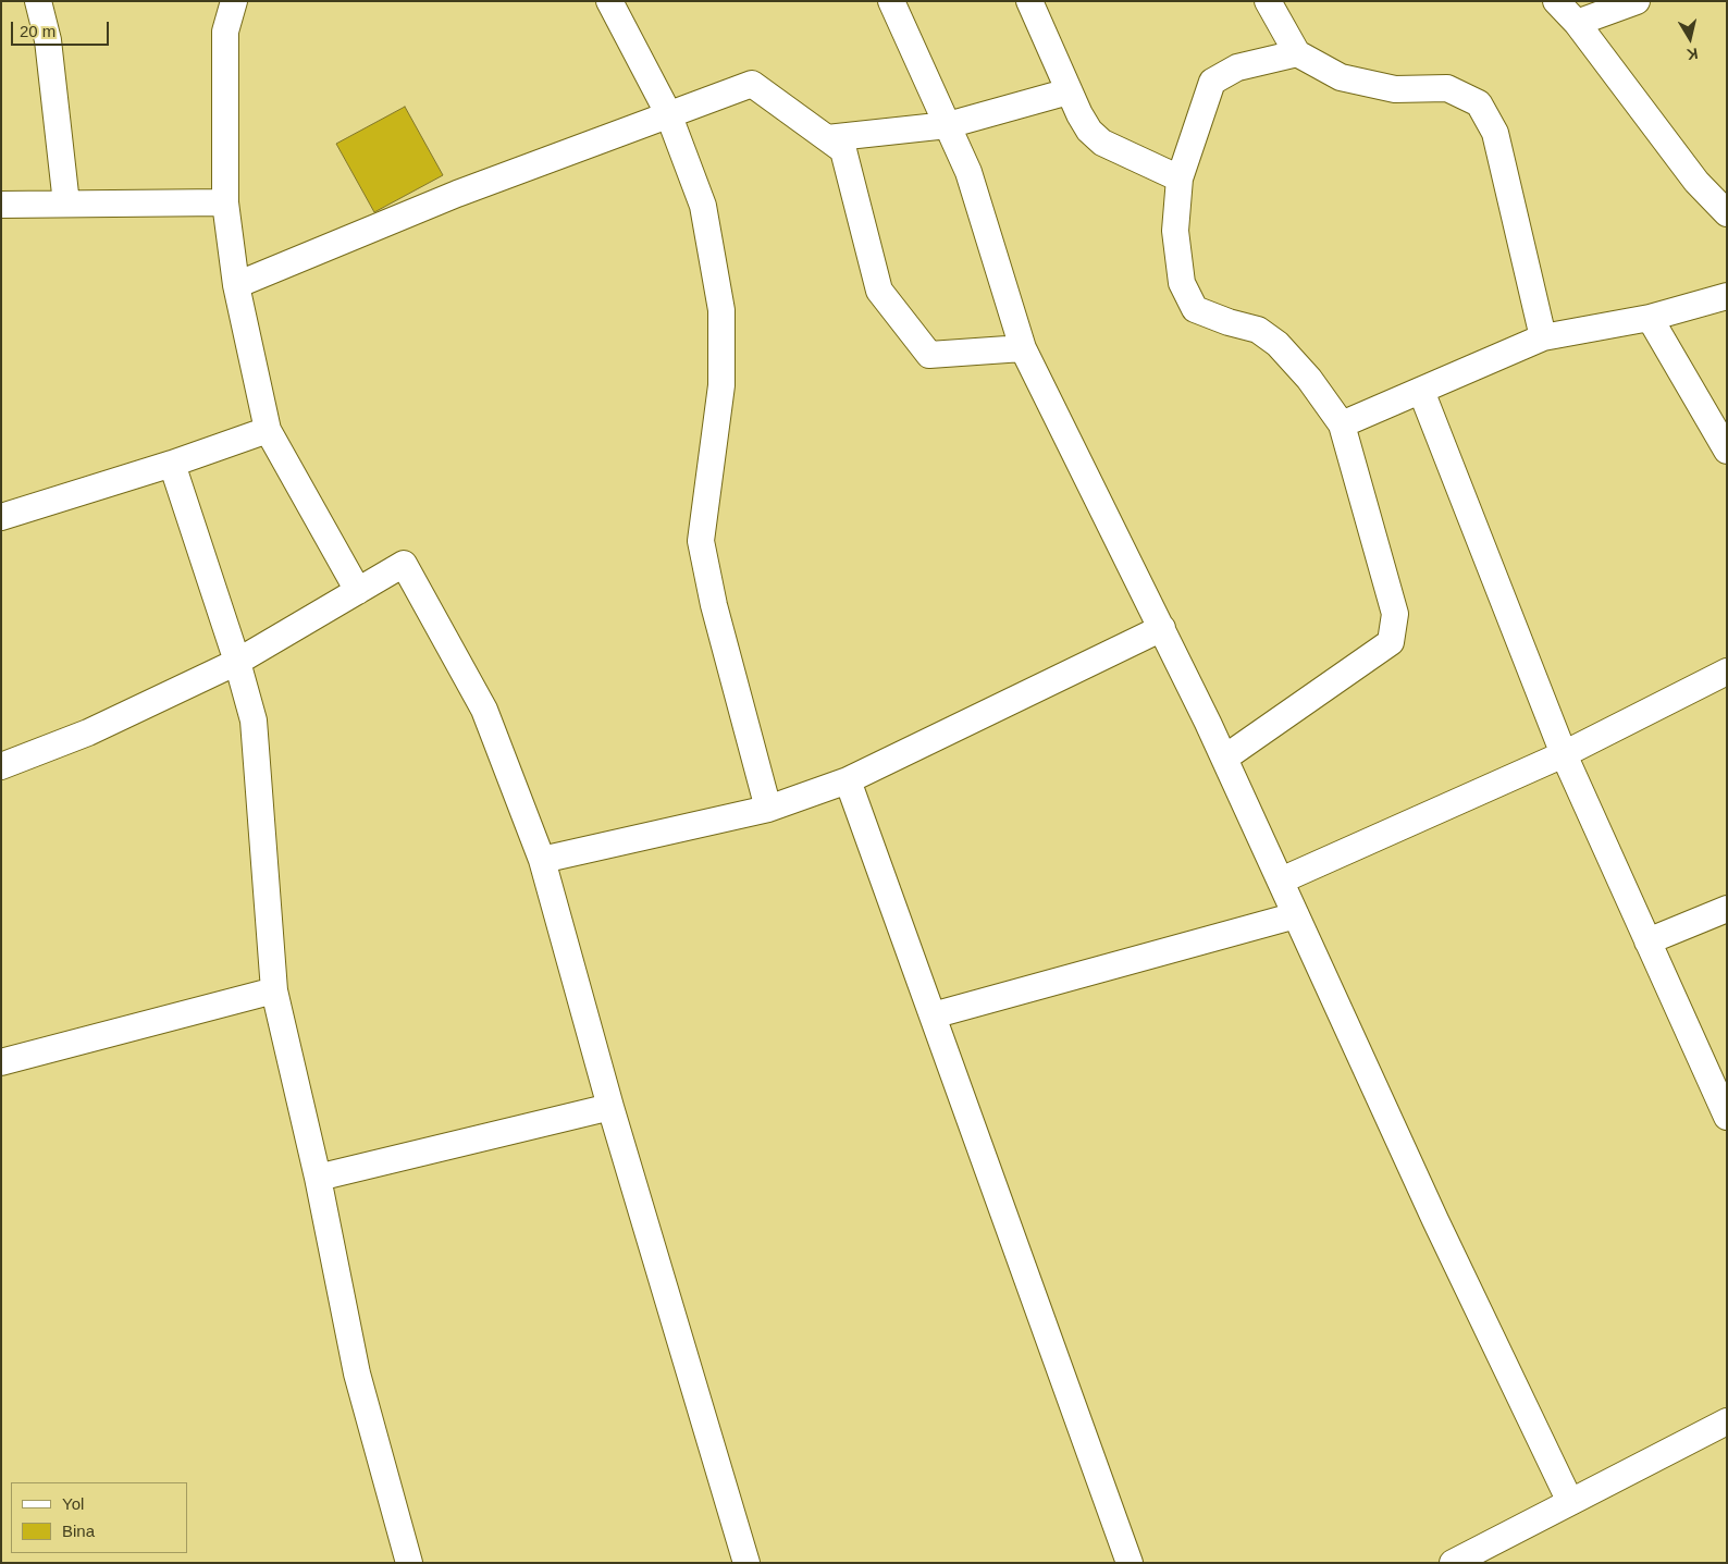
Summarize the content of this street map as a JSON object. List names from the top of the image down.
{
  "legend": ["Yol", "Bina"],
  "scale_bar": "20 m",
  "north": "bottom"
}
